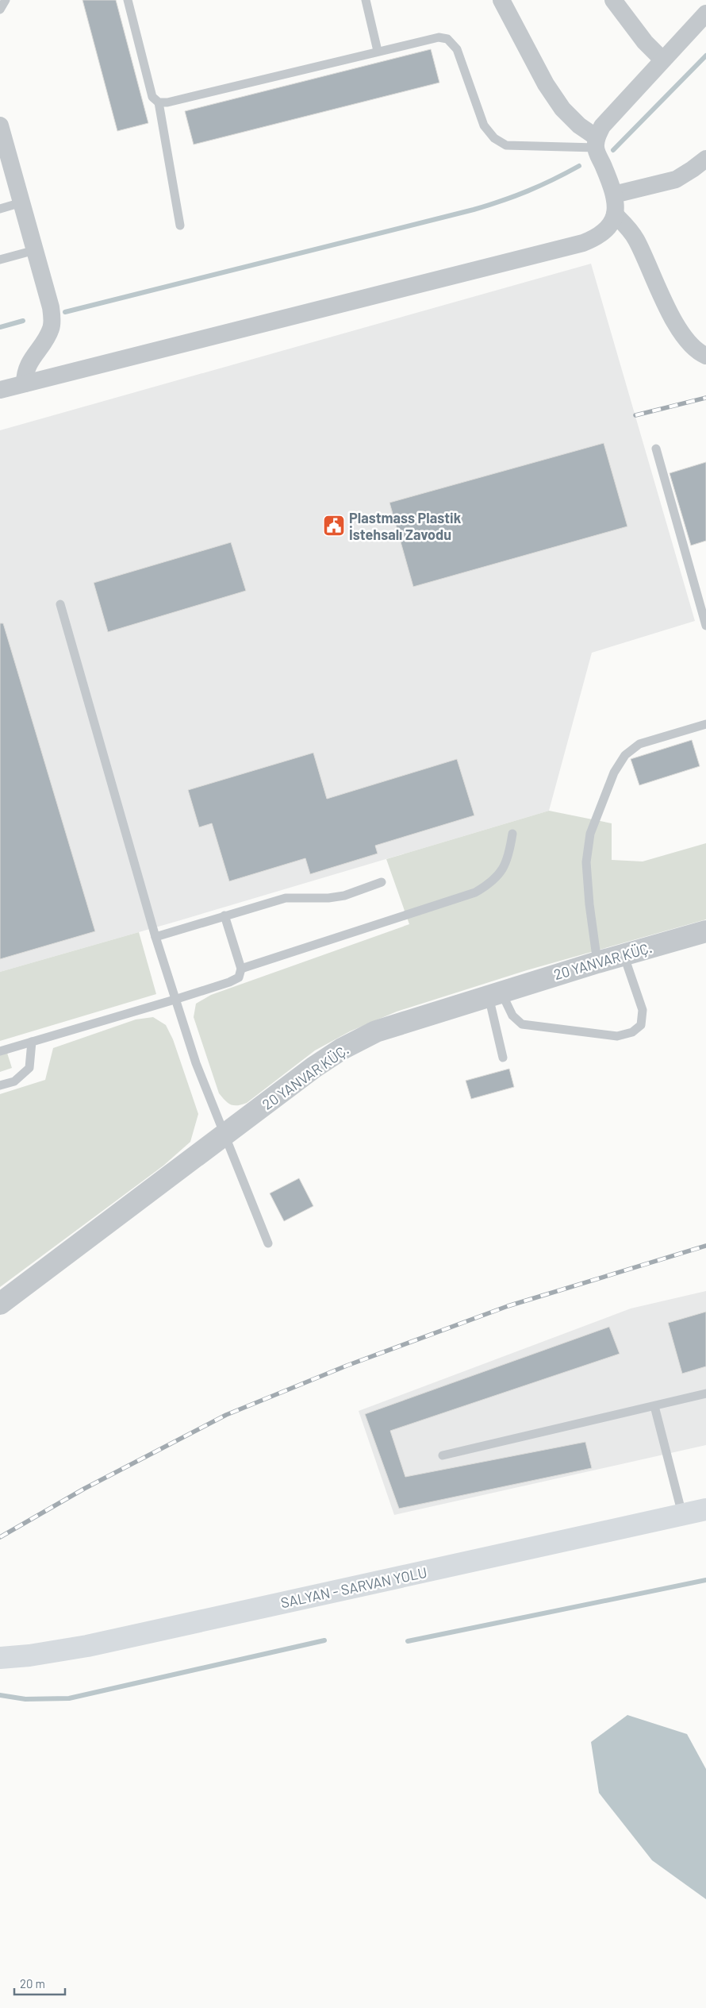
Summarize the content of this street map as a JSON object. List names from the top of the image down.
{
  "streets": {
    "main road": ["SALYAN - SARVAN YOLU"],
    "street": ["20 YANVAR KÜÇ."]
  },
  "places": {
    "public building": ["Plastmass Plastik İstehsalı Zavodu"]
  },
  "scale_bar": "20 m"
}
